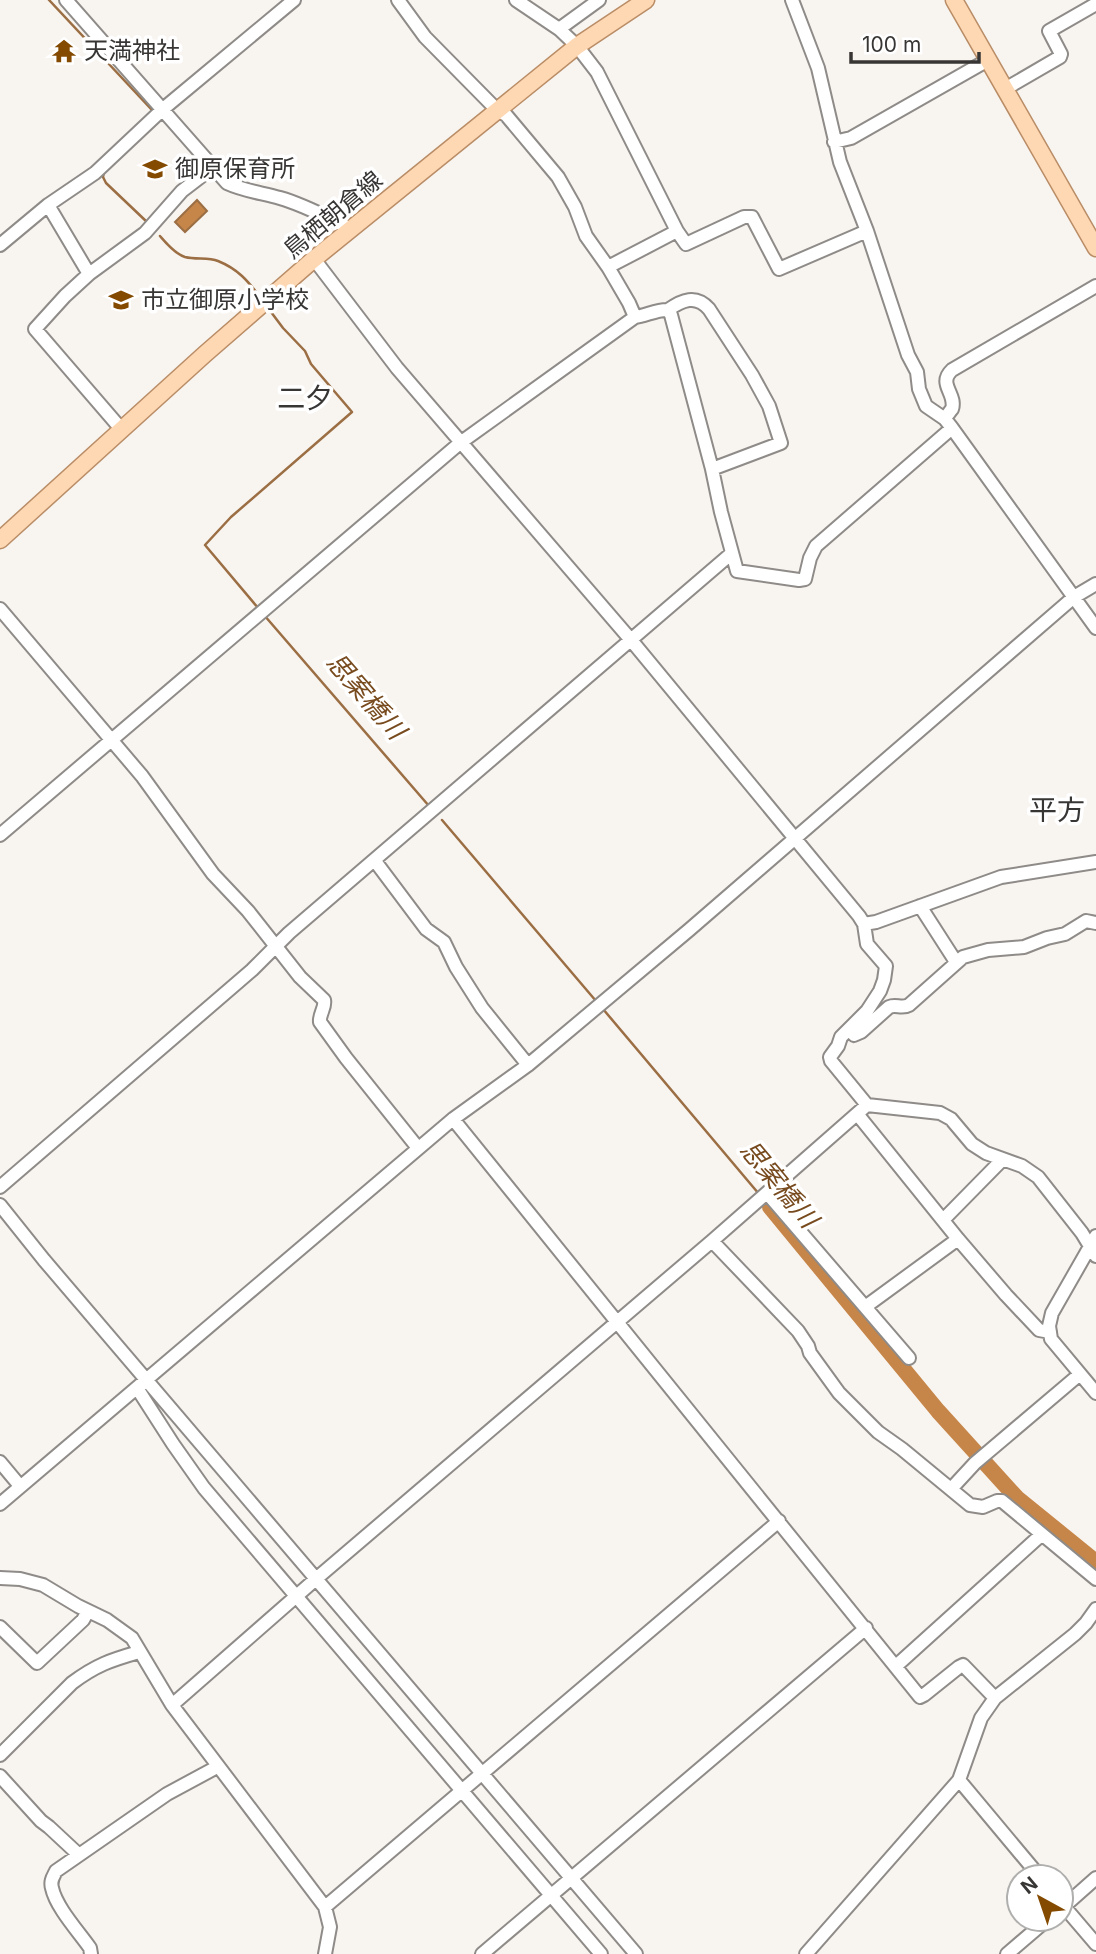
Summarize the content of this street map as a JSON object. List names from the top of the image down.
{
  "streets": {
    "main road": ["鳥栖朝倉線"]
  },
  "districts": ["二夕", "平方"],
  "water": ["思案橋川"],
  "places": {
    "temple": ["天満神社"],
    "school or university": ["御原保育所", "市立御原小学校"]
  },
  "scale_bar": "100 m",
  "north": "top left"
}
